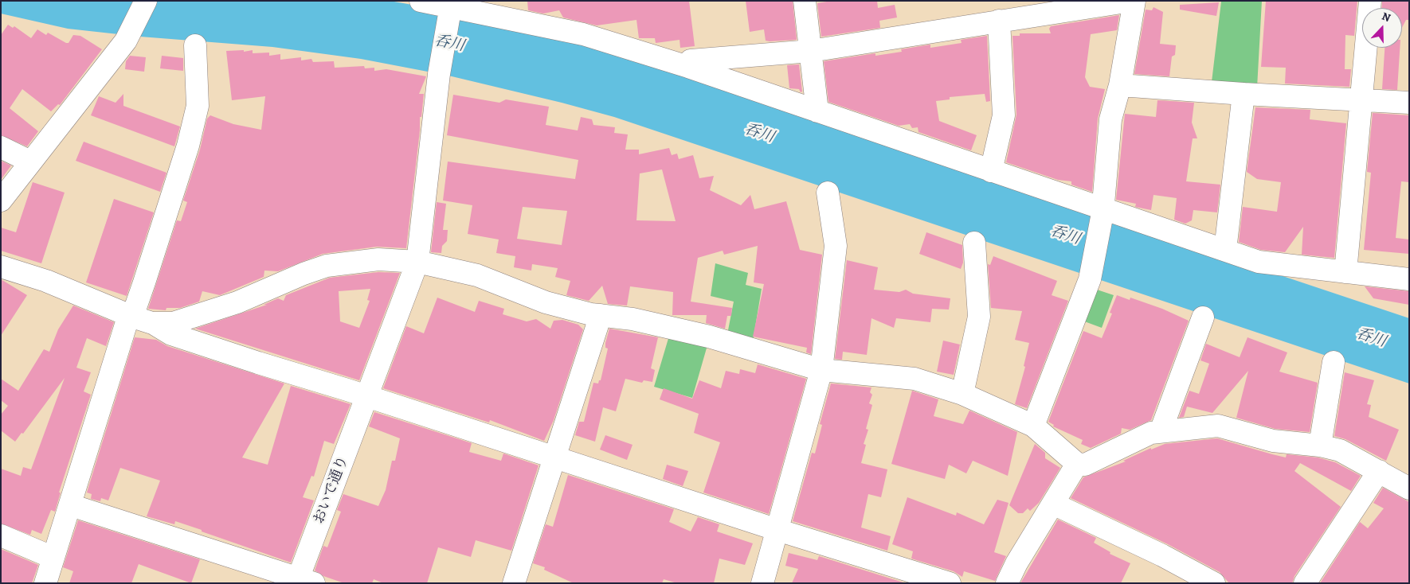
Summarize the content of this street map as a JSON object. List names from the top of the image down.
{
  "streets": {
    "street": ["おいで通り"]
  },
  "water": ["呑川"],
  "north": "top"
}
